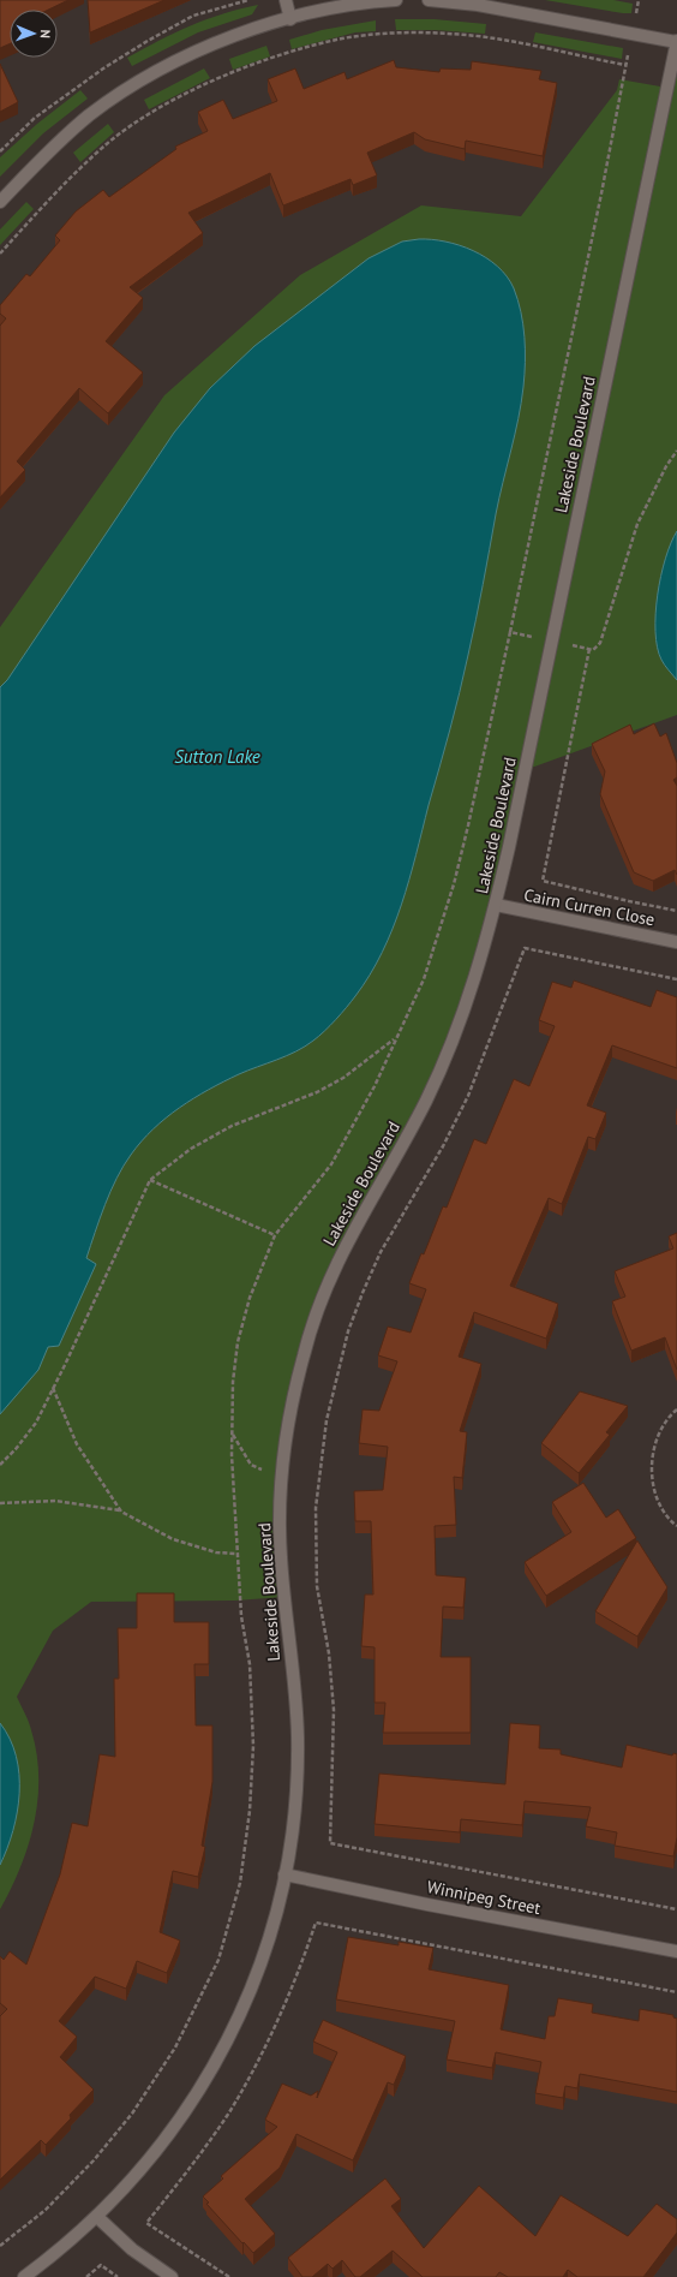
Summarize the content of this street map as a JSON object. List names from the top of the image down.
{
  "streets": {
    "street": ["Lakeside Boulevard", "Cairn Curren Close", "Winnipeg Street"]
  },
  "crossings": [
    ["Lakeside Boulevard", "Cairn Curren Close"],
    ["Lakeside Boulevard", "Winnipeg Street"]
  ],
  "water": ["Sutton Lake"],
  "north": "right"
}
